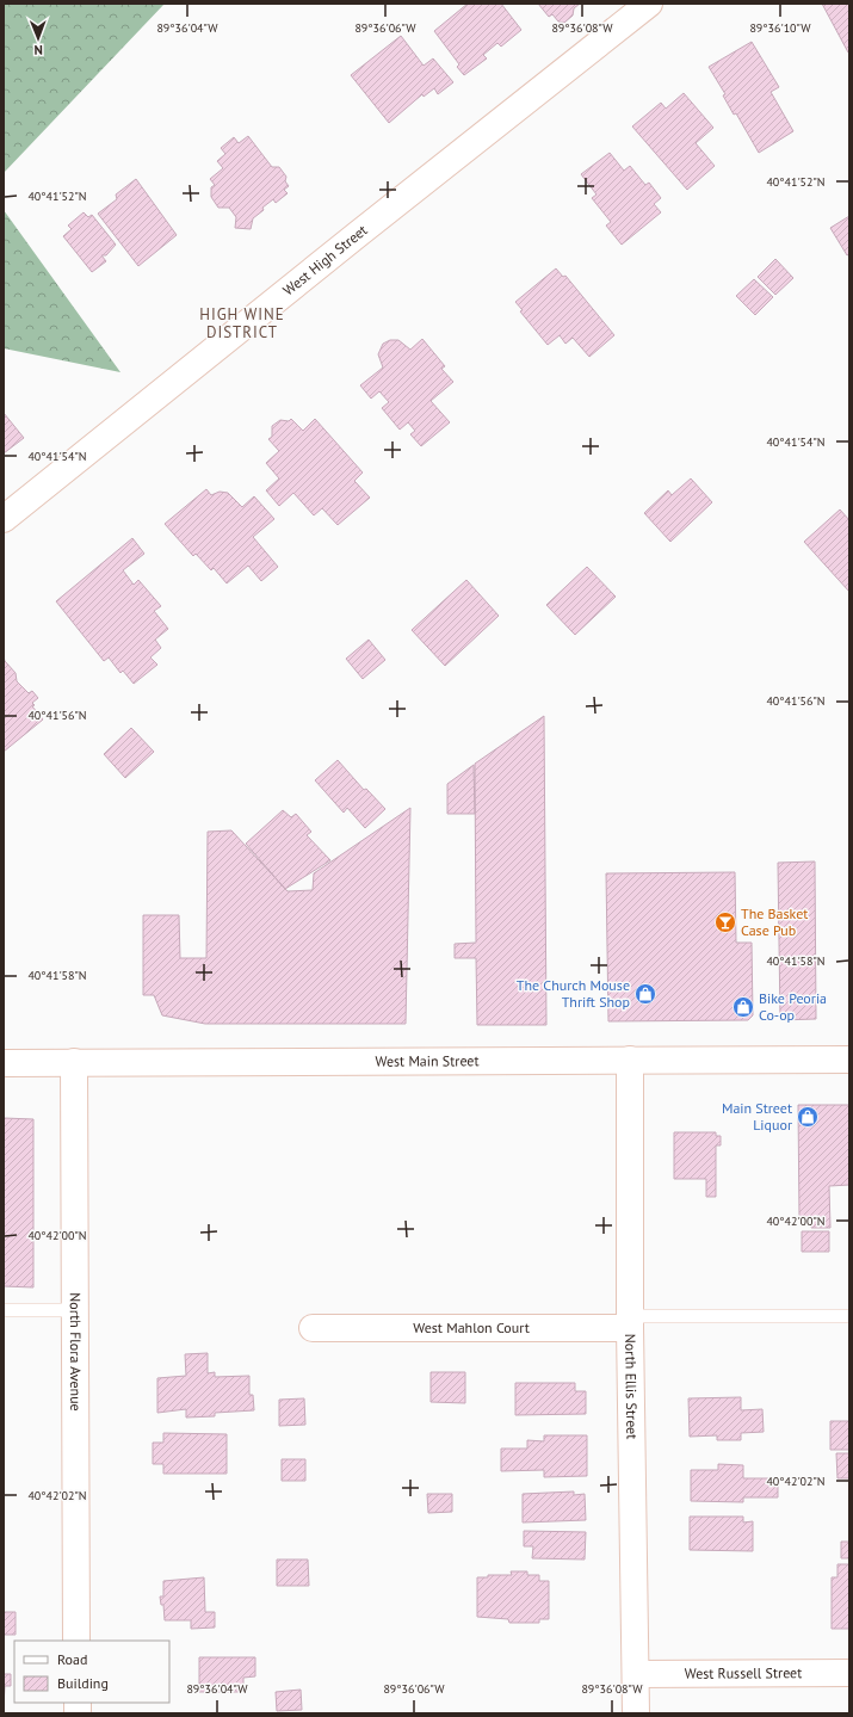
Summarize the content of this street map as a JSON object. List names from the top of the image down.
{
  "streets": {
    "street": [
      "West High Street",
      "West Main Street",
      "West Mahlon Court",
      "North Flora Avenue",
      "North Ellis Street",
      "West Russell Street"
    ]
  },
  "crossings": [
    ["West Main Street", "North Flora Avenue"],
    ["West Main Street", "North Ellis Street"],
    ["West Mahlon Court", "North Ellis Street"],
    ["North Ellis Street", "West Russell Street"]
  ],
  "districts": ["HIGH WINE DISTRICT"],
  "places": {
    "bar": ["The Basket Case Pub"],
    "shop": ["The Church Mouse Thrift Shop", "Bike Peoria Co-op", "Main Street Liquor"]
  },
  "legend": ["Road", "Building"],
  "north": "bottom",
  "coordinates": [
    "89°36'04\"W",
    "89°36'06\"W",
    "89°36'08\"W",
    "89°36'10\"W",
    "40°41'52\"N",
    "40°41'54\"N",
    "40°41'56\"N",
    "40°41'58\"N",
    "40°42'00\"N",
    "40°42'02\"N"
  ]
}
